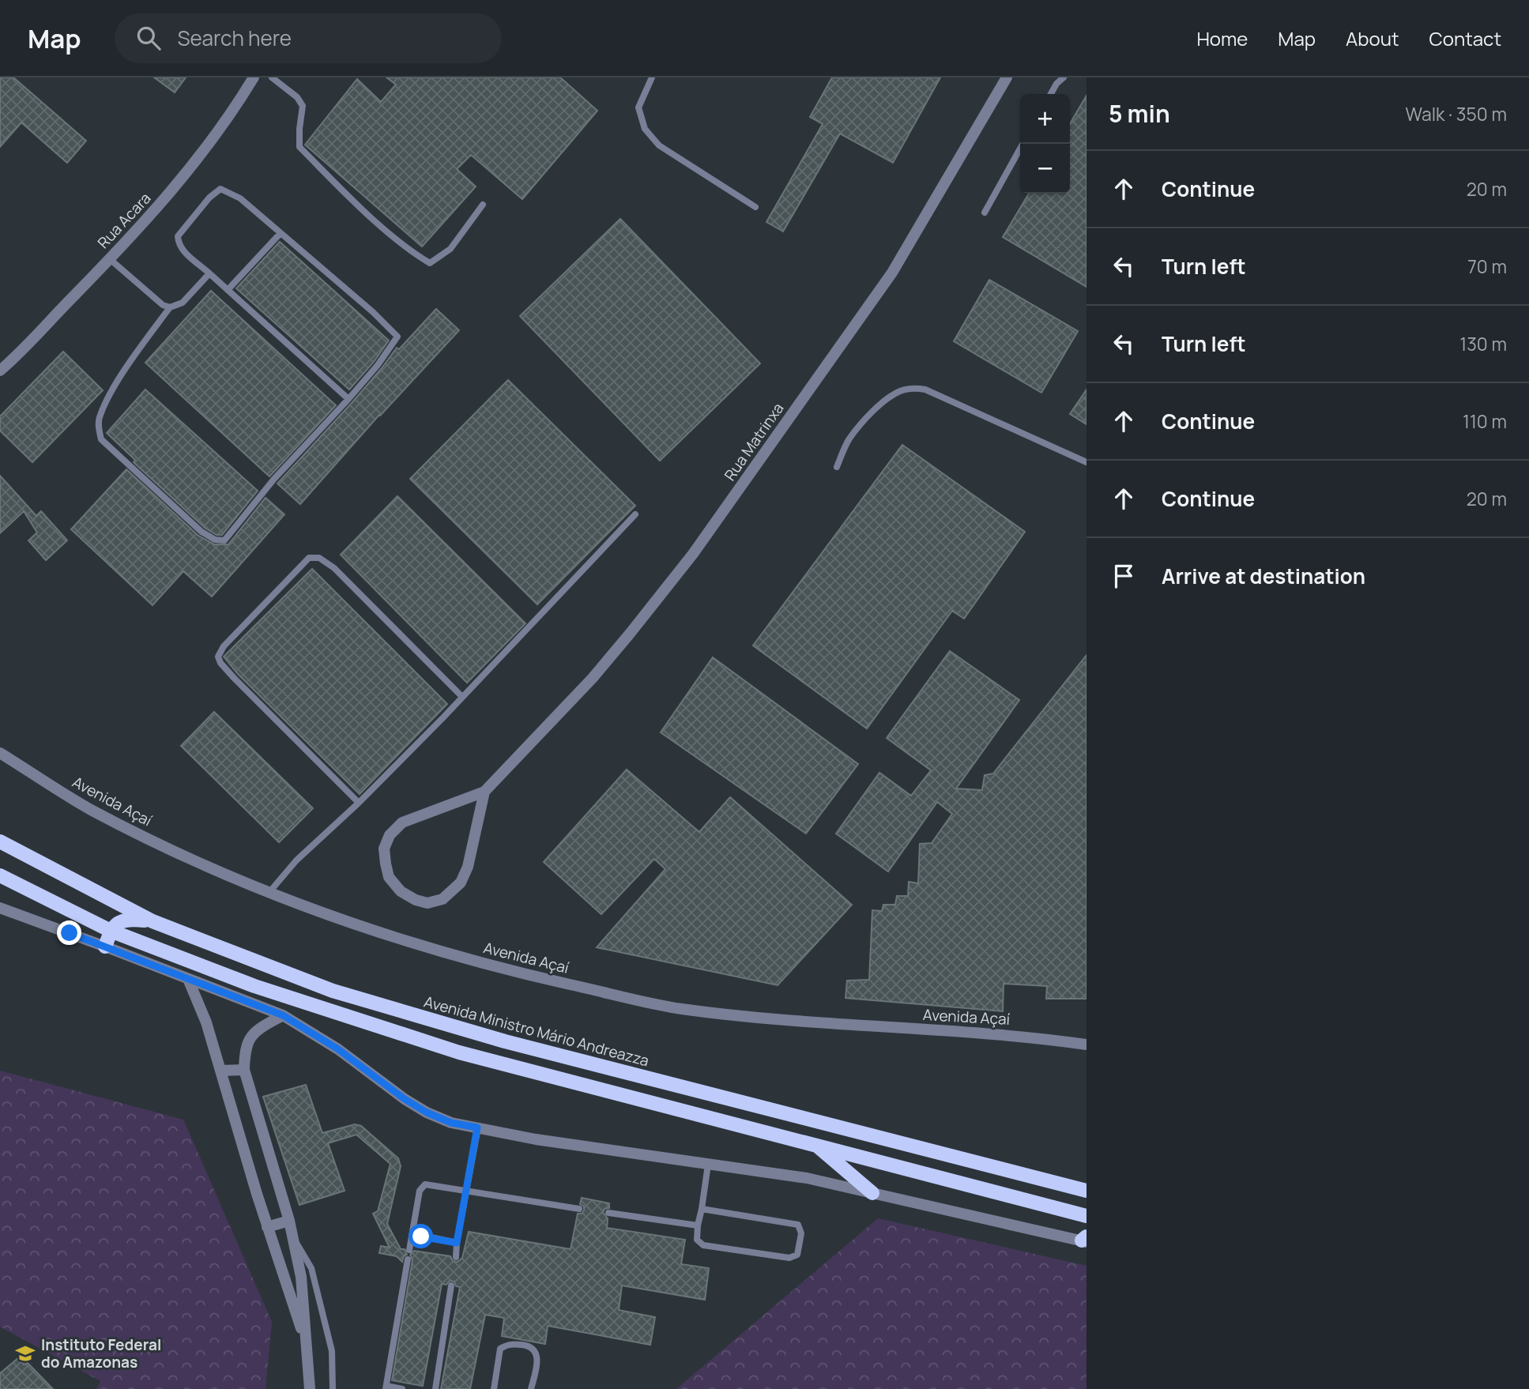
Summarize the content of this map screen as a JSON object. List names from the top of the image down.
{
  "streets": {
    "main road": ["Avenida Ministro Mário Andreazza"],
    "street": ["Rua Acara", "Rua Matrinxa", "Avenida Açaí"]
  },
  "places": {
    "school or university": ["Instituto Federal do Amazonas"]
  },
  "page": {
    "header": "Map",
    "search": "Search here",
    "nav": [
      "Home",
      "Map",
      "About",
      "Contact"
    ],
    "heading": ["5 min", "Walk · 350 m"],
    "map_buttons": ["+", "−"],
    "list": [
      ["Continue", "20 m"],
      ["Turn left", "70 m"],
      ["Turn left", "130 m"],
      ["Continue", "110 m"],
      ["Continue", "20 m"],
      "Arrive at destination"
    ]
  }
}
